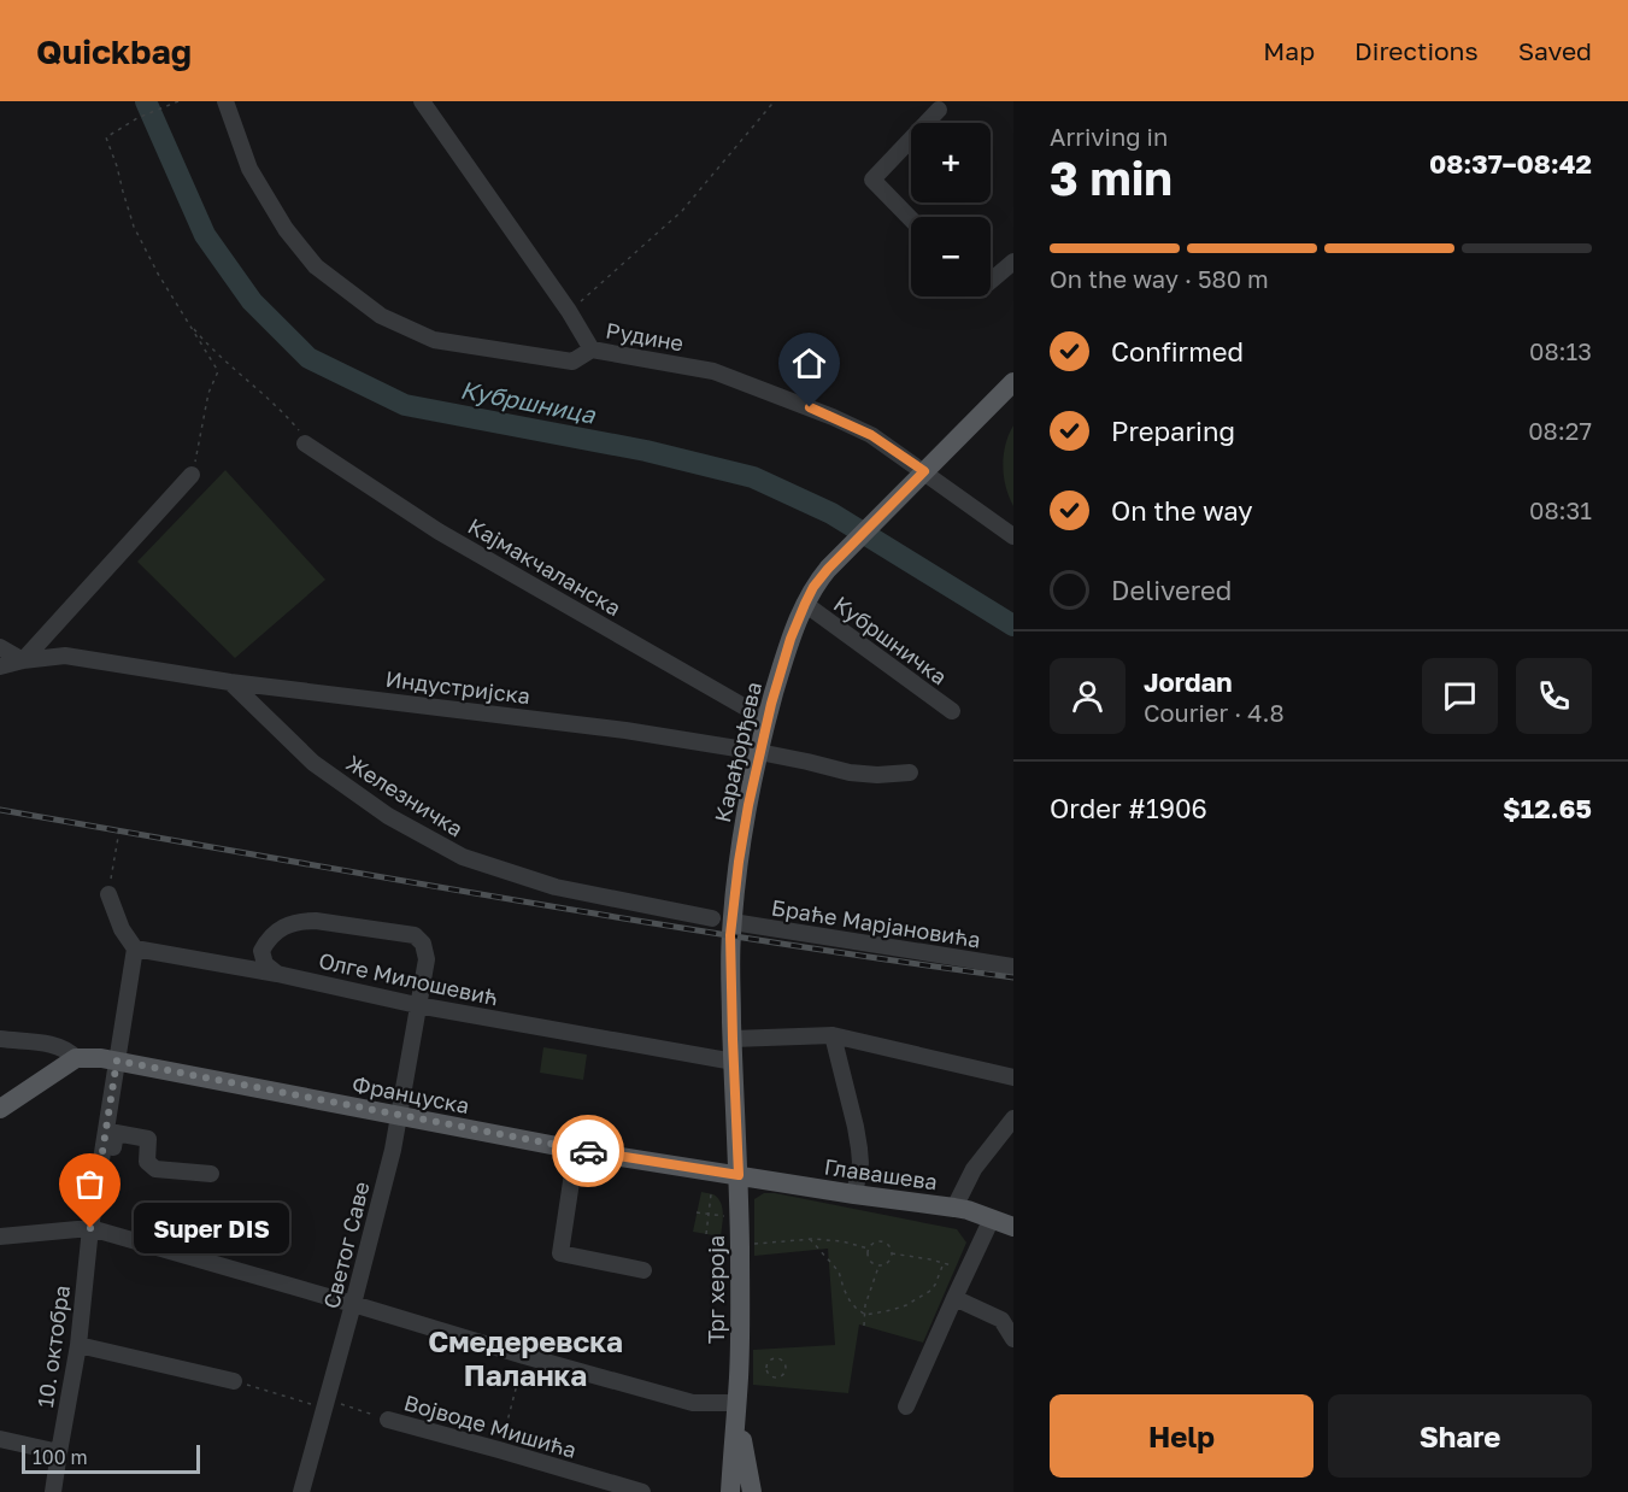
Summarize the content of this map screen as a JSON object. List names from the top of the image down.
{
  "streets": {
    "main road": [
      "Карађорђева",
      "Француска",
      "Главашева",
      "Трг хероја"
    ],
    "street": [
      "Рудине",
      "Кајмакчаланска",
      "Кубршничка",
      "Индустријска",
      "Железничка",
      "Браће Марјановића",
      "Олге Милошевић",
      "Светог Саве",
      "10. октобра",
      "Војводе Мишића"
    ]
  },
  "crossings": [
    ["Рудине", "Карађорђева"],
    ["Кајмакчаланска", "Карађорђева"],
    ["Кубршничка", "Карађорђева"],
    ["Индустријска", "Карађорђева"],
    ["Индустријска", "Железничка"],
    ["Карађорђева", "Железничка"],
    ["Карађорђева", "Браће Марјановића"],
    ["Карађорђева", "Олге Милошевић"],
    ["Карађорђева", "Француска"],
    ["Карађорђева", "Главашева"],
    ["Карађорђева", "Трг хероја"],
    ["Железничка", "Браће Марјановића"],
    ["Олге Милошевић", "Светог Саве"],
    ["Олге Милошевић", "10. октобра"],
    ["Француска", "Главашева"],
    ["Француска", "Светог Саве"],
    ["Француска", "Трг хероја"],
    ["Француска", "10. октобра"],
    ["Главашева", "Трг хероја"],
    ["Светог Саве", "Војводе Мишића"]
  ],
  "districts": ["Смедеревска Паланка"],
  "water": ["Кубршница"],
  "places": ["Super DIS"],
  "scale_bar": "100 m",
  "page": {
    "header": "Quickbag",
    "nav": ["Map", "Directions", "Saved"],
    "heading": ["3 min", "Arriving in", "08:37–08:42"],
    "panel": [
      "Jordan",
      "Courier · 4.8",
      "Order #1906",
      "$12.65"
    ],
    "map_buttons": ["+", "−"],
    "bar": "On the way · 580 m",
    "list": [
      ["Confirmed", "08:13"],
      ["Preparing", "08:27"],
      ["On the way", "08:31"],
      "Delivered"
    ],
    "bubble": "Super DIS",
    "buttons": ["Help", "Share"],
    "scale": "100 m"
  }
}
